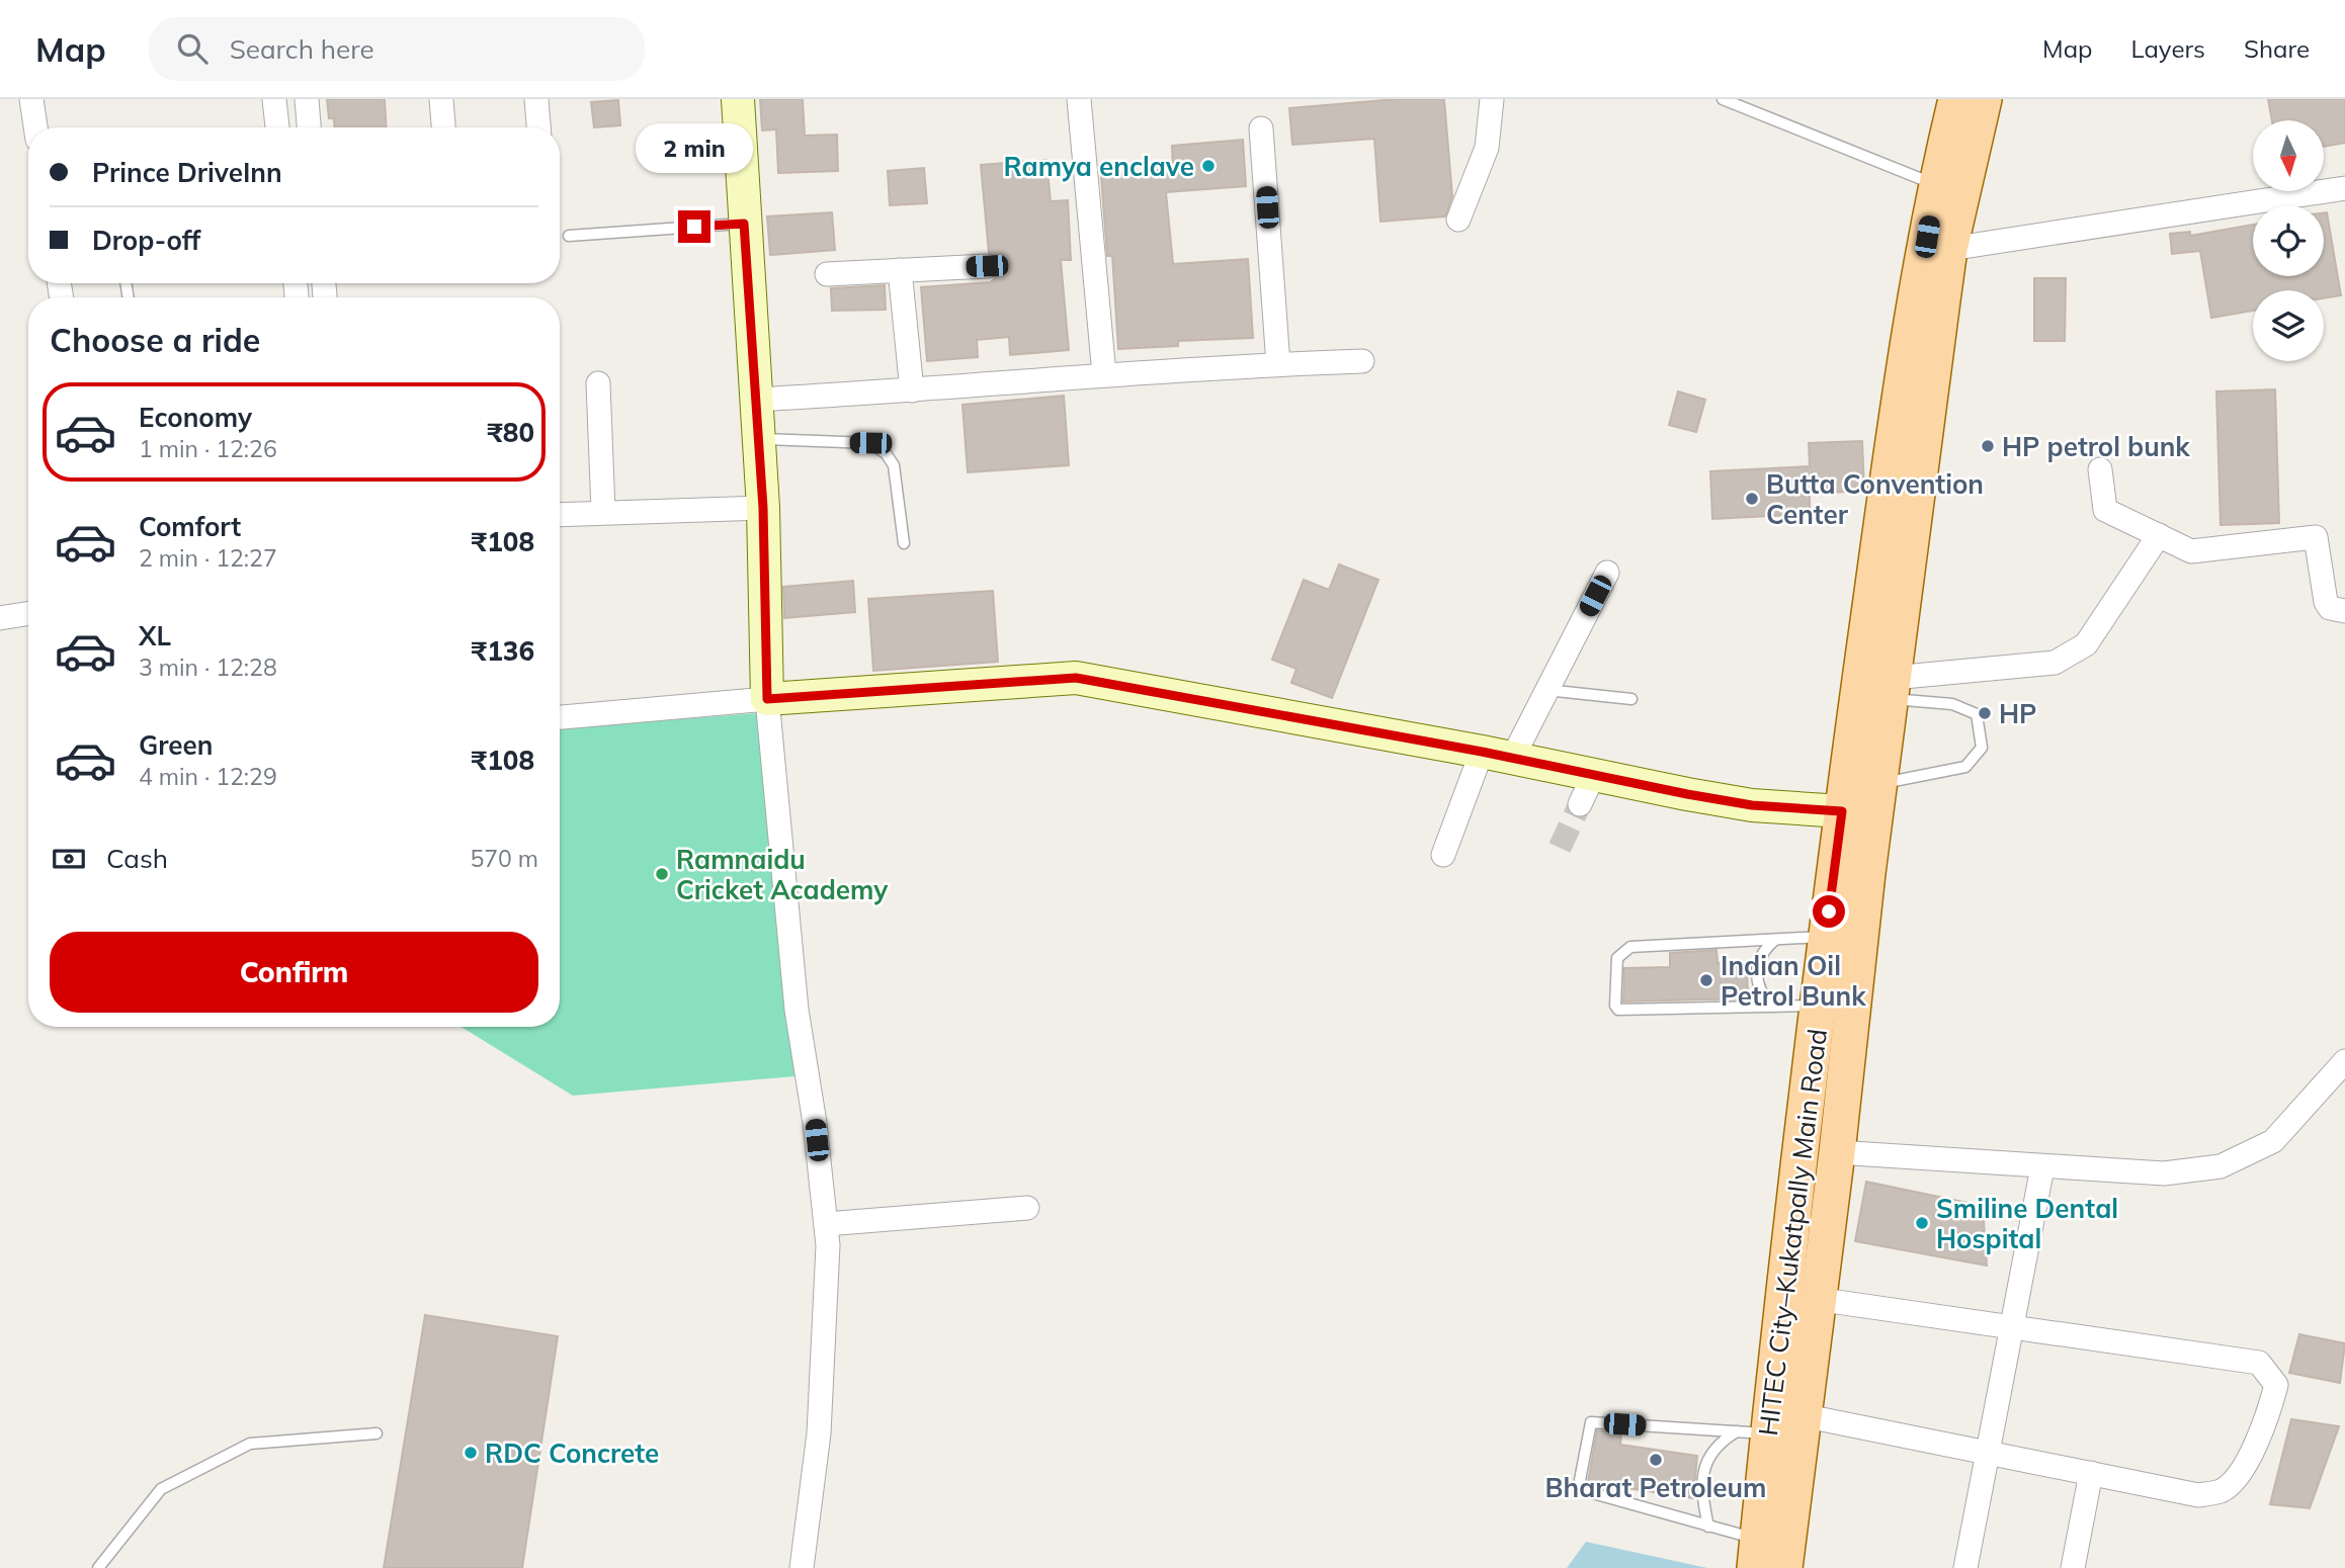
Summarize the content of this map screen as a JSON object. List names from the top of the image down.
{
  "streets": {
    "main road": ["HITEC City–Kukatpally Main Road"]
  },
  "places": [
    "Ramya enclave",
    "HP petrol bunk",
    "Butta Convention Center",
    "HP",
    "Ramnaidu Cricket Academy",
    "Indian Oil Petrol Bunk",
    "Smiline Dental Hospital",
    "RDC Concrete",
    "Bharat Petroleum"
  ],
  "north": "bottom",
  "page": {
    "header": "Map",
    "search": "Search here",
    "nav": ["Map", "Layers", "Share"],
    "bubble": "2 min",
    "banner": ["Prince DriveInn", "Drop-off"],
    "heading": "Choose a ride",
    "list": [
      {
        "name": "Economy",
        "note": "1 min · 12:26",
        "value": "₹80"
      },
      {
        "name": "Comfort",
        "note": "2 min · 12:27",
        "value": "₹108"
      },
      {
        "name": "XL",
        "note": "3 min · 12:28",
        "value": "₹136"
      },
      {
        "name": "Green",
        "note": "4 min · 12:29",
        "value": "₹108"
      }
    ],
    "pay": ["Cash", "570 m"],
    "buttons": "Confirm"
  }
}
